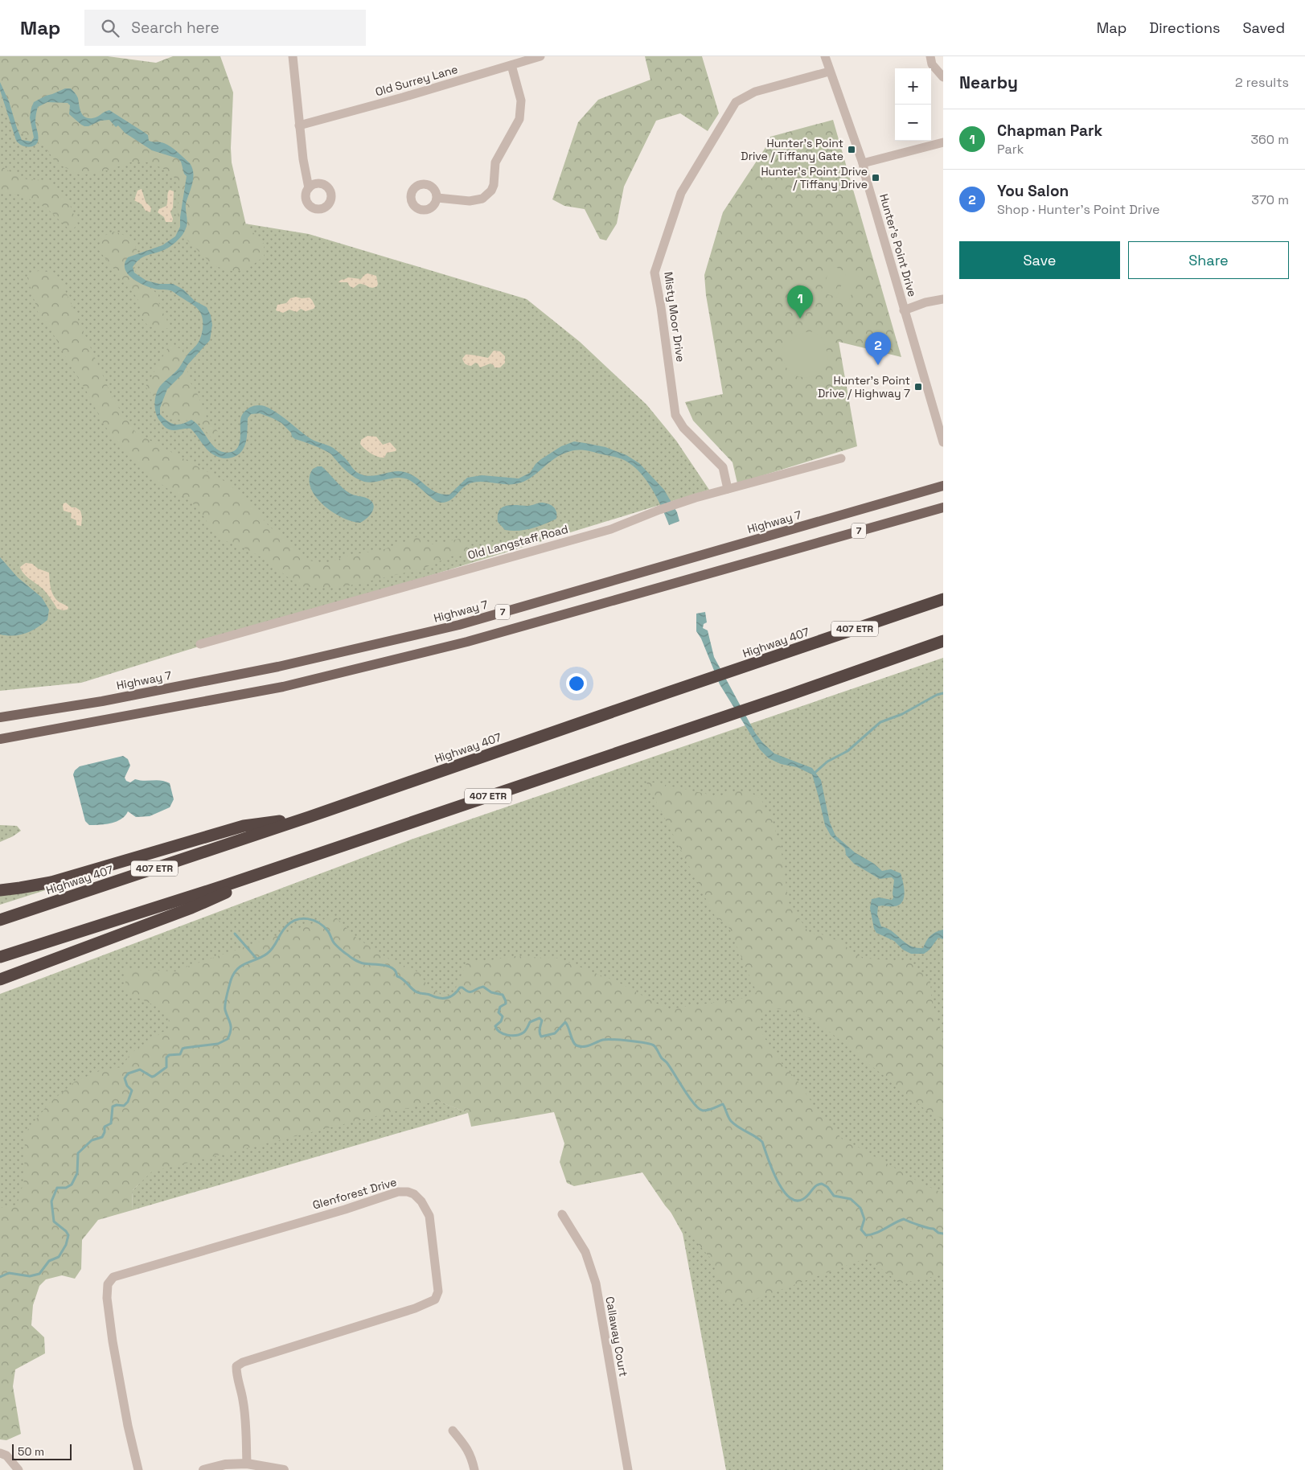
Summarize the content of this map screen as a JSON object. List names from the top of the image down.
{
  "streets": {
    "highway": ["407 ETR", "Highway 407"],
    "main road": ["Highway 7", "7"],
    "street": [
      "Old Surrey Lane",
      "Hunter's Point Drive",
      "Misty Moor Drive",
      "Old Langstaff Road",
      "Glenforest Drive",
      "Callaway Court"
    ]
  },
  "crossings": [
    ["Hunter's Point Drive", "Misty Moor Drive"],
    ["Misty Moor Drive", "Old Langstaff Road"]
  ],
  "places": {
    "transit": ["Hunter's Point Drive / Tiffany Gate", "Hunter's Point Drive / Tiffany Drive", "Hunter's Point Drive / Highway 7"]
  },
  "scale_bar": "50 m",
  "page": {
    "header": "Map",
    "search": "Search here",
    "nav": ["Map", "Directions", "Saved"],
    "heading": ["Nearby", "2 results"],
    "map_buttons": ["+", "−"],
    "list": [
      {
        "mark": "1",
        "name": "Chapman Park",
        "note": "Park",
        "value": "360 m"
      },
      {
        "mark": "2",
        "name": "You Salon",
        "note": "Shop · Hunter's Point Drive",
        "value": "370 m"
      }
    ],
    "buttons": ["Save", "Share"],
    "pins": ["1", "2"],
    "scale": "50 m"
  }
}
